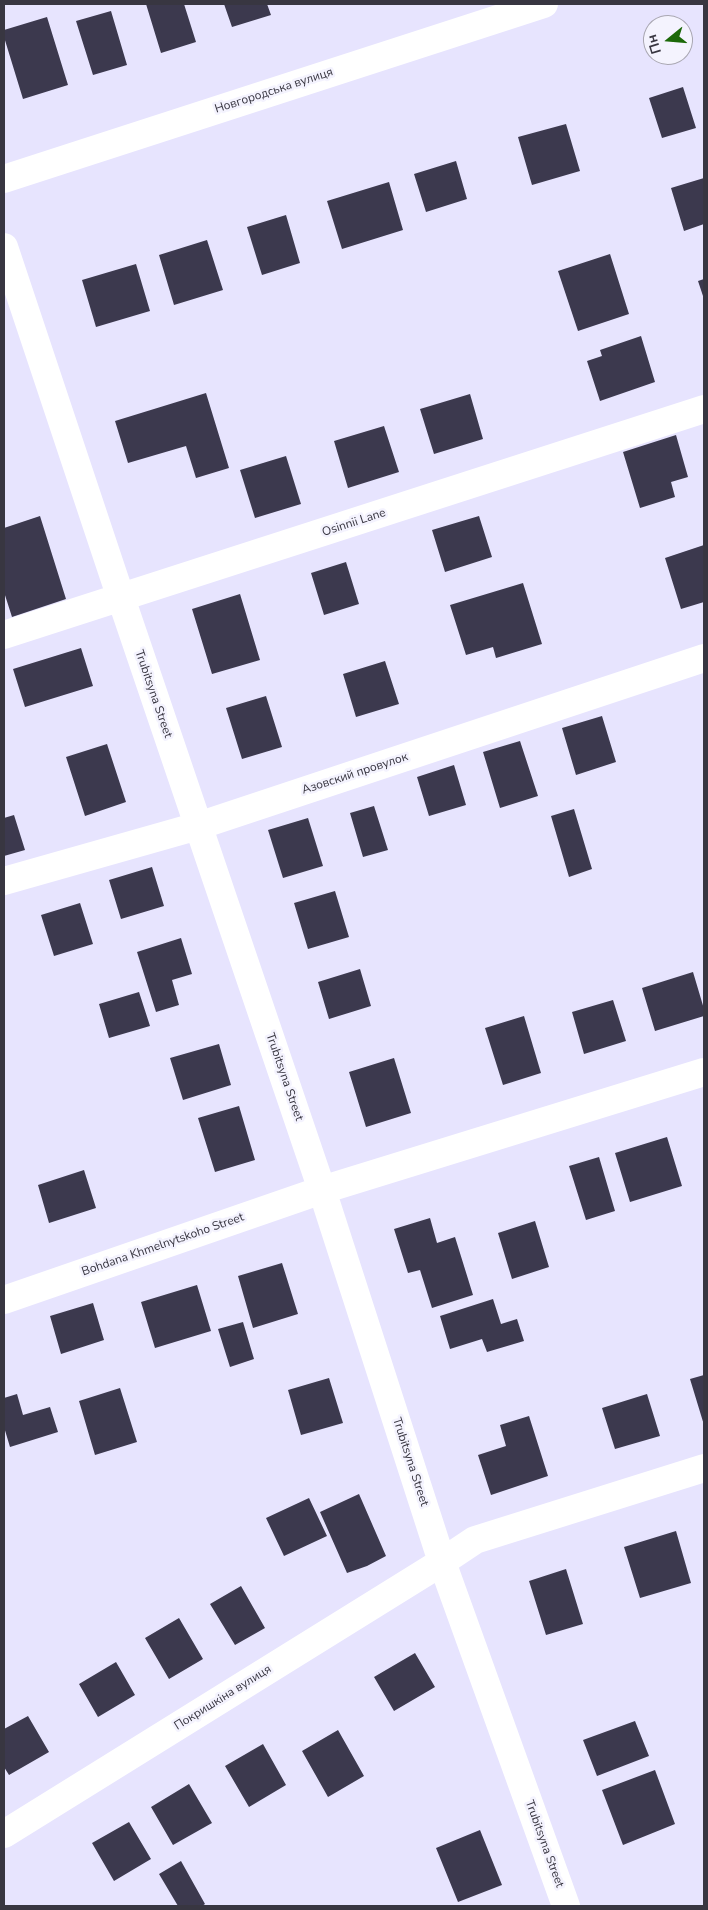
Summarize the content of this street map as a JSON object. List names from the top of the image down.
{
  "streets": {
    "street": [
      "Новгородська вулиця",
      "Osinnii Lane",
      "Trubitsyna Street",
      "Азовский провулок",
      "Bohdana Khmelnytskoho Street",
      "Покришкіна вулиця"
    ]
  },
  "crossings": [
    ["Osinnii Lane", "Trubitsyna Street"],
    ["Trubitsyna Street", "Азовский провулок"],
    ["Trubitsyna Street", "Bohdana Khmelnytskoho Street"],
    ["Trubitsyna Street", "Покришкіна вулиця"]
  ],
  "north": "left"
}
